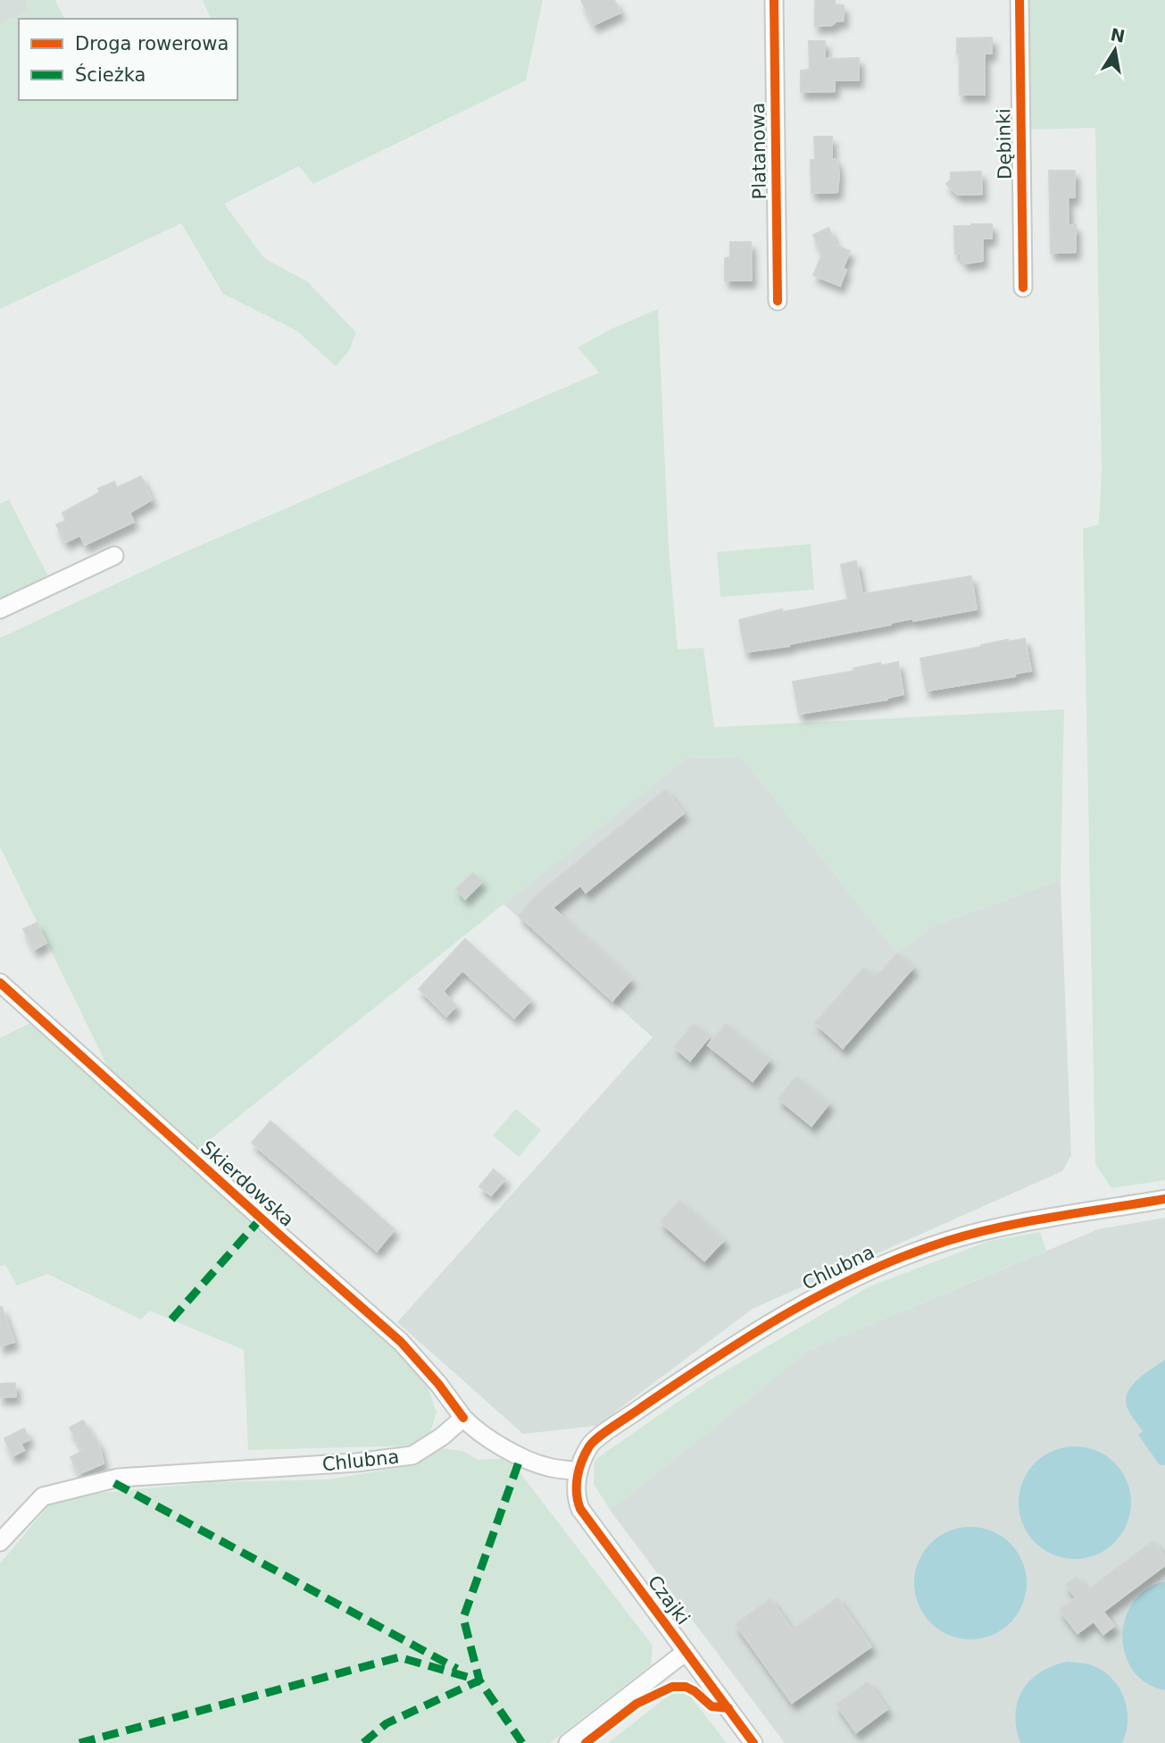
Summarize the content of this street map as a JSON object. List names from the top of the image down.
{
  "streets": {
    "street": [
      "Dębinki",
      "Platanowa",
      "Skierdowska",
      "Chlubna",
      "Czajki"
    ]
  },
  "crossings": [
    ["Skierdowska", "Chlubna"],
    ["Chlubna", "Czajki"]
  ],
  "legend": ["Droga rowerowa", "Ścieżka"],
  "north": "top"
}
